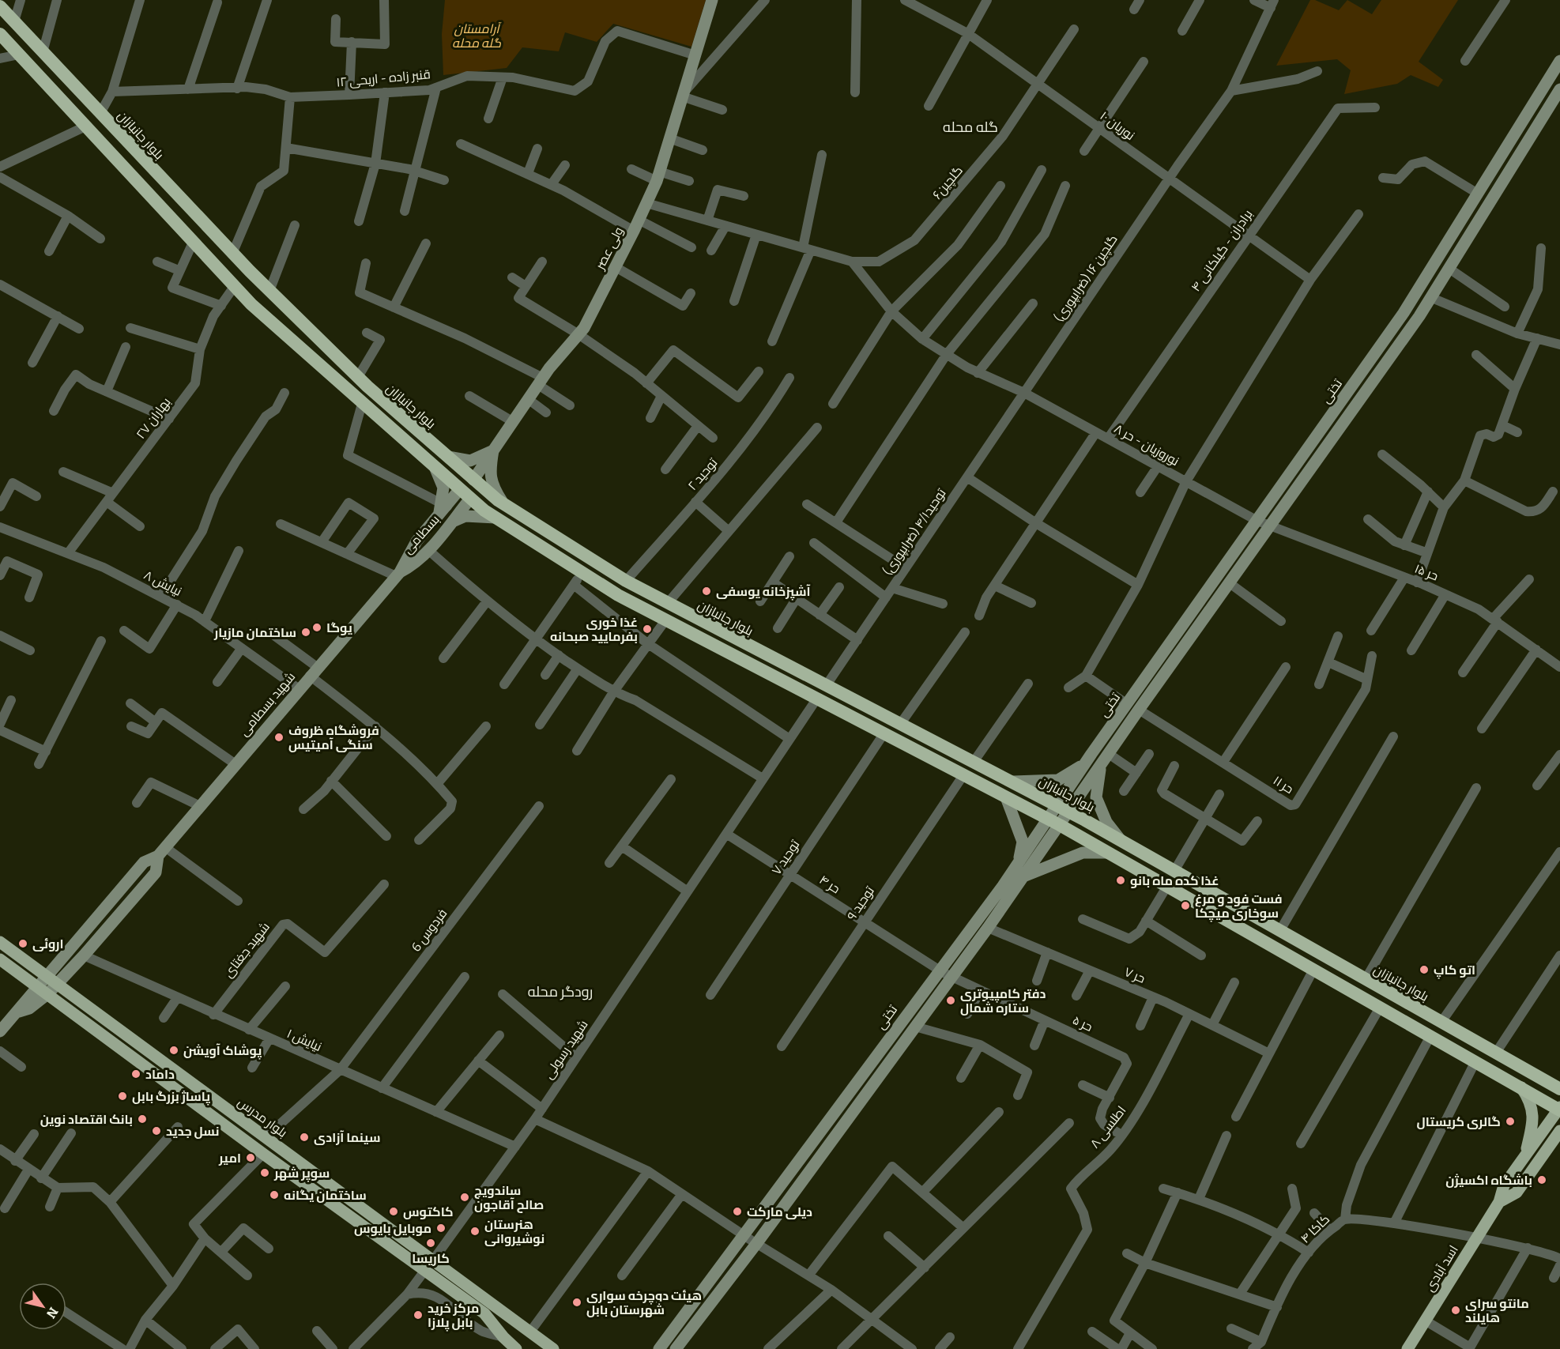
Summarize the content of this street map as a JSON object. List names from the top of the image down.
{
  "streets": {
    "highway": ["بلوار جانبازان"],
    "main road": [
      "ولی عصر",
      "تختی",
      "بسطامی",
      "شهید بسطامی",
      "بلوار مدرس",
      "اسد آبادی"
    ],
    "street": [
      "قنبر زاده - اریحی ۱۲",
      "نوریان ۱۰",
      "گلچین۶",
      "برادران - گیلکانی ۴",
      "گلچین ۱۶ (ضرابپوری)",
      "بهاران ۲۷",
      "نوروزیان - حر ۸",
      "توحید ۲",
      "توحید۴/۱ (ضرابپوری)",
      "حر ۱۵",
      "نیایش ۸",
      "حر ۱۱",
      "توحید ۷",
      "حر ۴",
      "توحید ۹",
      "فردوس 6",
      "شهید جغتای",
      "حر ۷",
      "حر ۵",
      "نیایش ۱",
      "شهید رسولی",
      "اطلسی ۸",
      "کاکا ۴"
    ]
  },
  "crossings": [
    ["قنبر زاده - اریحی ۱۲", "ولی عصر"],
    ["نوریان ۱۰", "گلچین۶"],
    ["نوریان ۱۰", "برادران - گیلکانی ۴"],
    ["نوریان ۱۰", "گلچین ۱۶ (ضرابپوری)"],
    ["بلوار جانبازان", "ولی عصر"],
    ["بلوار جانبازان", "تختی"],
    ["بلوار جانبازان", "توحید ۲"],
    ["بلوار جانبازان", "توحید۴/۱ (ضرابپوری)"],
    ["گلچین۶", "ولی عصر"],
    ["گلچین۶", "نوروزیان - حر ۸"],
    ["برادران - گیلکانی ۴", "نوروزیان - حر ۸"],
    ["گلچین ۱۶ (ضرابپوری)", "نوروزیان - حر ۸"],
    ["گلچین ۱۶ (ضرابپوری)", "توحید۴/۱ (ضرابپوری)"],
    ["تختی", "نوروزیان - حر ۸"],
    ["تختی", "حر ۱۵"],
    ["تختی", "حر ۱۱"],
    ["تختی", "حر ۴"],
    ["تختی", "حر ۷"],
    ["تختی", "حر ۵"],
    ["بهاران ۲۷", "نیایش ۸"],
    ["نوروزیان - حر ۸", "توحید۴/۱ (ضرابپوری)"],
    ["نوروزیان - حر ۸", "حر ۱۵"],
    ["بسطامی", "شهید بسطامی"],
    ["نیایش ۸", "شهید بسطامی"],
    ["شهید بسطامی", "نیایش ۱"],
    ["شهید بسطامی", "بلوار مدرس"],
    ["توحید ۷", "حر ۴"],
    ["حر ۴", "توحید ۹"],
    ["حر ۴", "حر ۵"],
    ["حر ۴", "شهید رسولی"],
    ["فردوس 6", "نیایش ۱"],
    ["فردوس 6", "بلوار مدرس"],
    ["شهید جغتای", "نیایش ۱"],
    ["حر ۷", "اطلسی ۸"],
    ["حر ۵", "اطلسی ۸"],
    ["نیایش ۱", "شهید رسولی"],
    ["شهید رسولی", "بلوار مدرس"],
    ["کاکا ۴", "اسد آبادی"]
  ],
  "districts": ["گله محله", "رودگر محله"],
  "parks": ["آرامستان گله محله"],
  "places": [
    "آشپزخانه یوسفی",
    "یوگا",
    "غذا خوری بفرمایید صبحانه",
    "ساختمان مازیار",
    "فروشگاه ظروف سنگی آمیتیس",
    "غذا کده ماه بانو",
    "فست فود و مرغ سوخاری میچکا",
    "اروئی",
    "اتو کاپ",
    "دفتر کامپیوتری ستاره شمال",
    "پوشاک آویشن",
    "داماد",
    "پاساژ بزرگ بابل",
    "بانک اقتصاد نوین",
    "گالری کریستال",
    "نسل جدید",
    "سینما آزادی",
    "امیر",
    "سوپر شهر",
    "باشگاه اکسیژن",
    "ساختمان یگانه",
    "ساندویچ صالح آقاجون",
    "کاکتوس",
    "دیلی مارکت",
    "موبایل بایوس",
    "هنرستان نوشیروانی",
    "کاریسا",
    "هیئت دوچرخه سواری شهرستان بابل",
    "مانتو سرای هایلند",
    "مرکز خرید بابل پلازا"
  ],
  "north": "bottom right"
}
